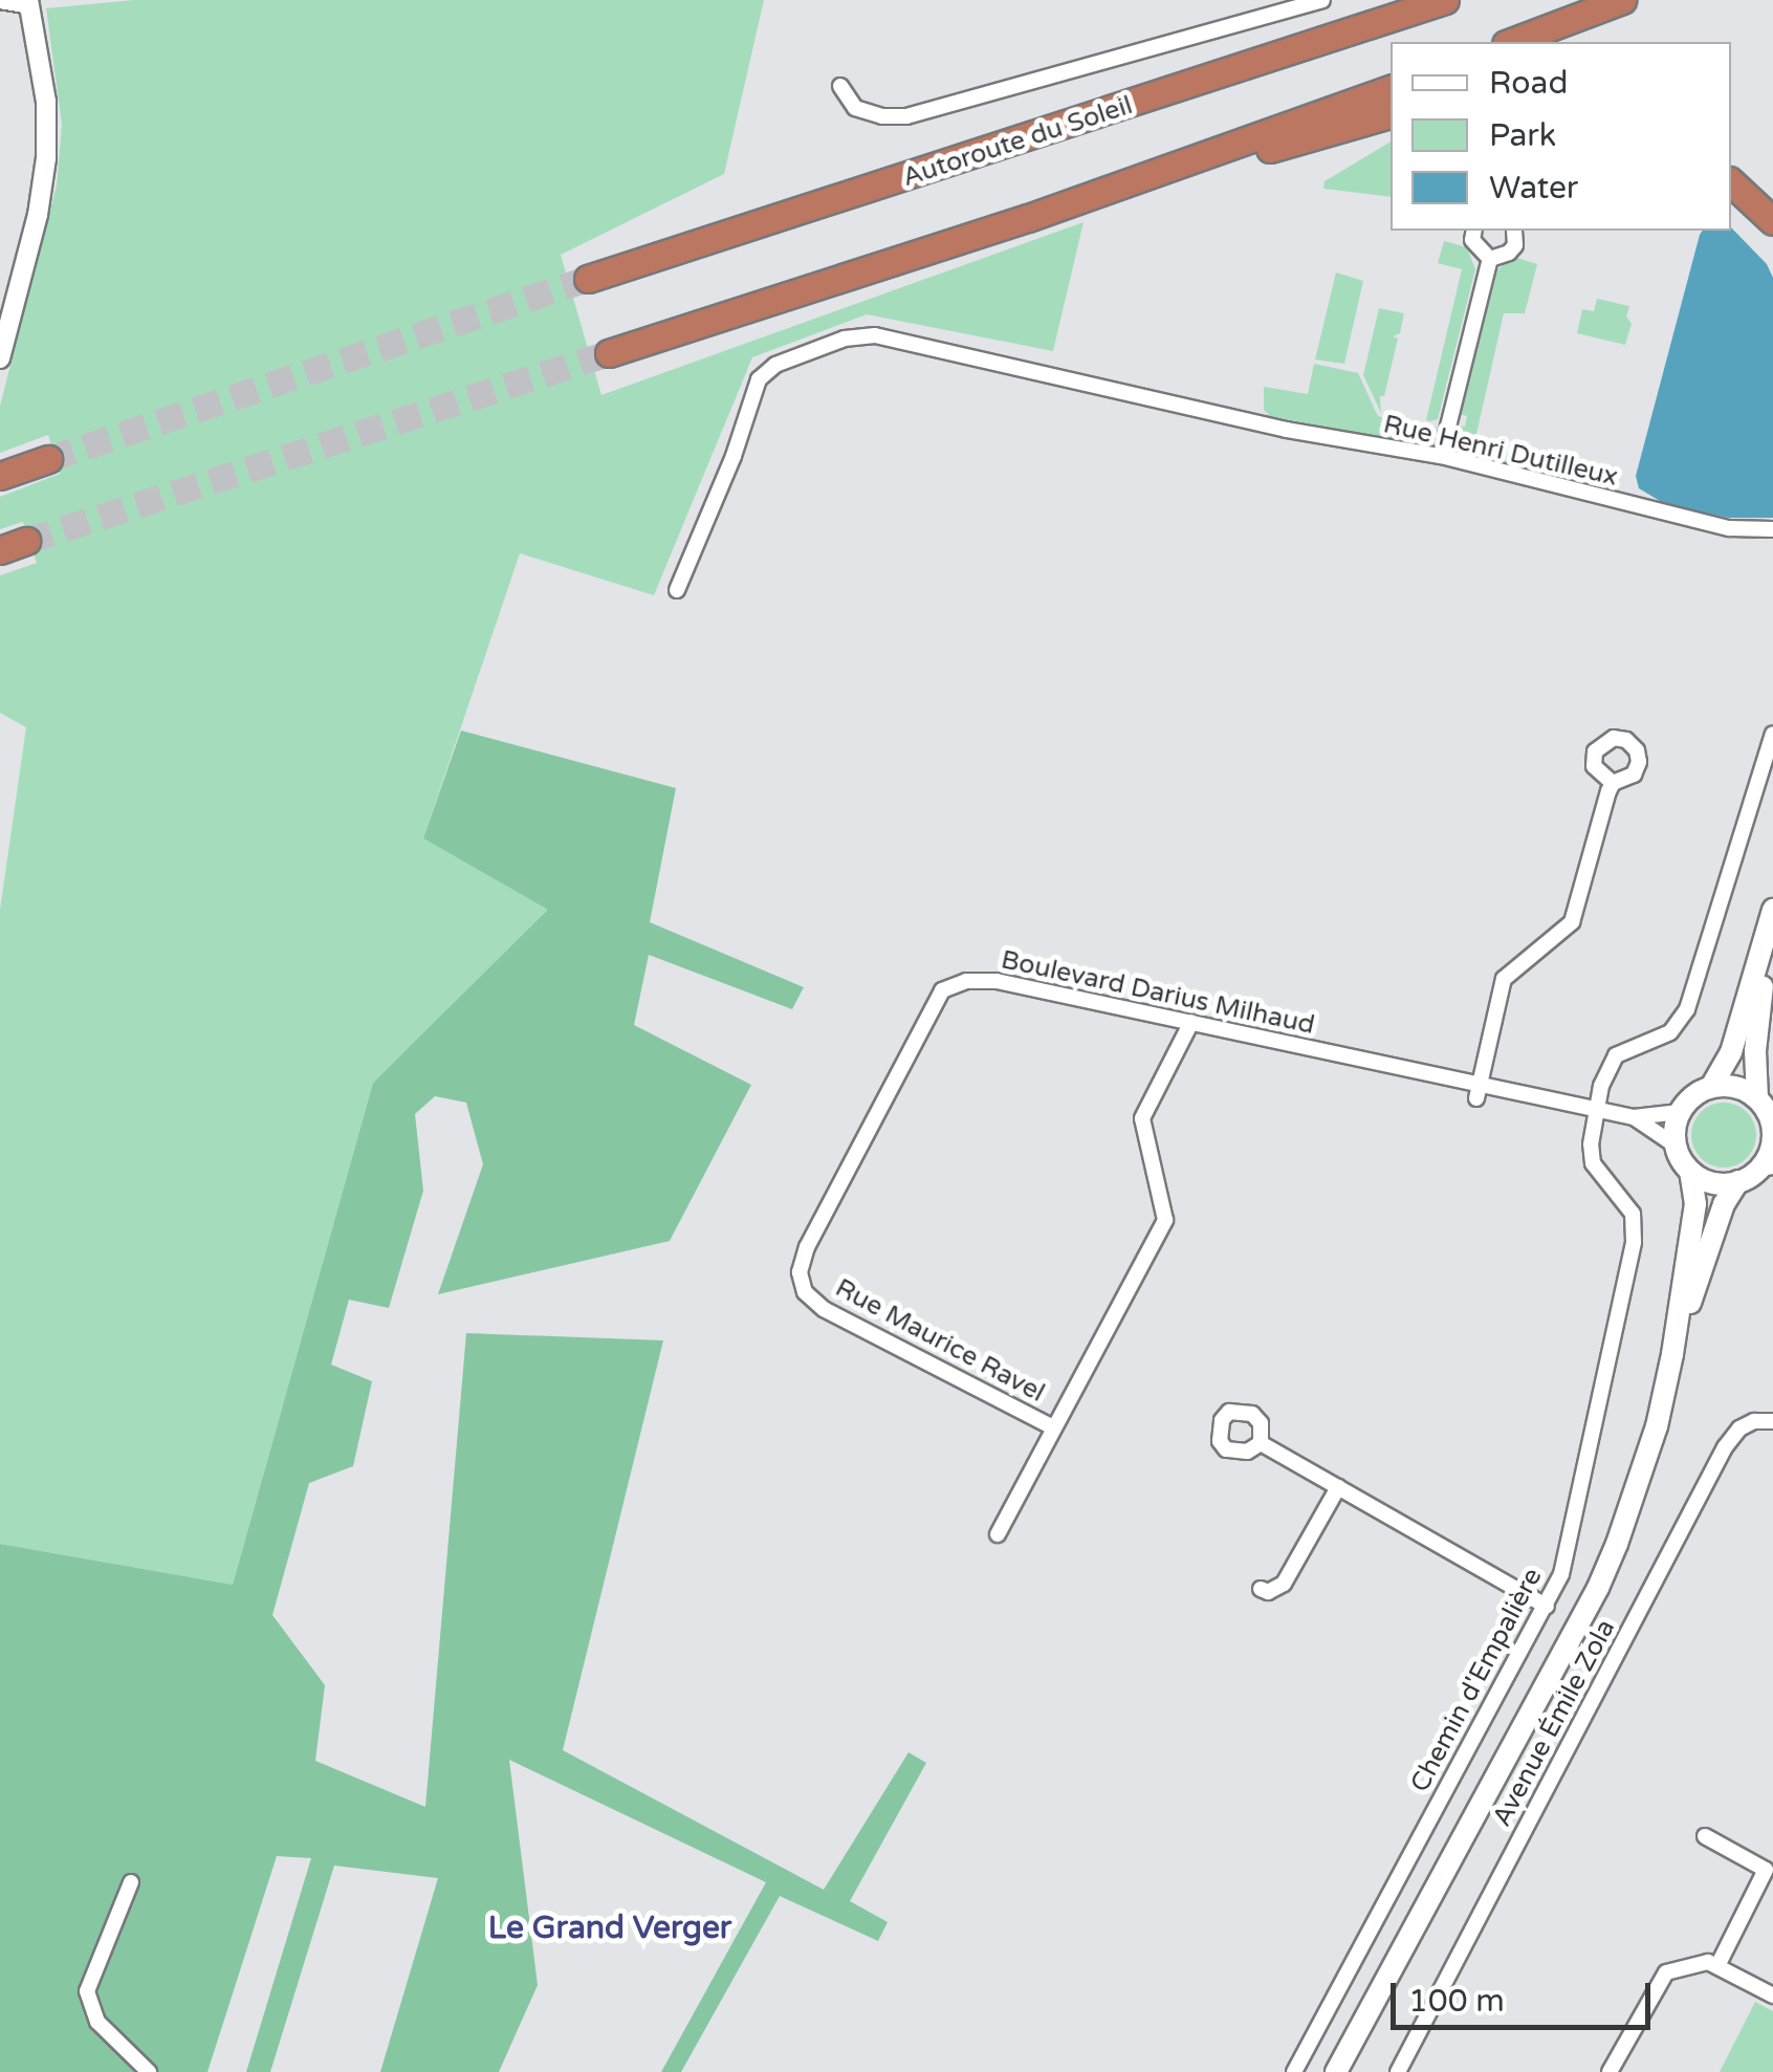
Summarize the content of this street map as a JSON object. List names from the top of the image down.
{
  "streets": {
    "highway": ["Autoroute du Soleil"],
    "street": [
      "Rue Henri Dutilleux",
      "Boulevard Darius Milhaud",
      "Rue Maurice Ravel",
      "Chemin d'Empalière",
      "Avenue Émile Zola"
    ]
  },
  "crossings": [
    ["Boulevard Darius Milhaud", "Rue Maurice Ravel"],
    ["Boulevard Darius Milhaud", "Chemin d'Empalière"]
  ],
  "districts": ["Le Grand Verger"],
  "legend": ["Road", "Park", "Water"],
  "scale_bar": "100 m"
}
